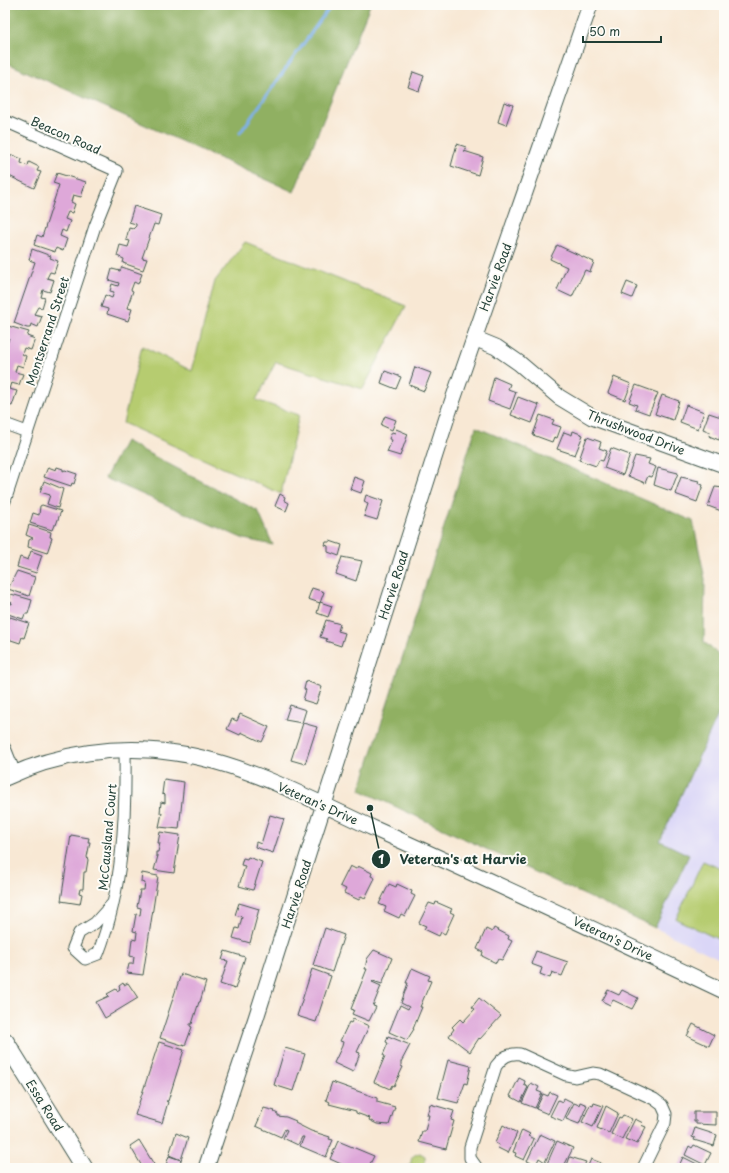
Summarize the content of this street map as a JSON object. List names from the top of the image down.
{
  "streets": {
    "main road": ["Essa Road"],
    "street": [
      "Beacon Road",
      "Harvie Road",
      "Montserrand Street",
      "Thrushwood Drive",
      "Veteran's Drive",
      "McCausland Court"
    ]
  },
  "crossings": [
    ["Beacon Road", "Montserrand Street"],
    ["Harvie Road", "Thrushwood Drive"],
    ["Harvie Road", "Veteran's Drive"],
    ["Veteran's Drive", "McCausland Court"]
  ],
  "places": ["Veteran's at Harvie"],
  "scale_bar": "50 m"
}
